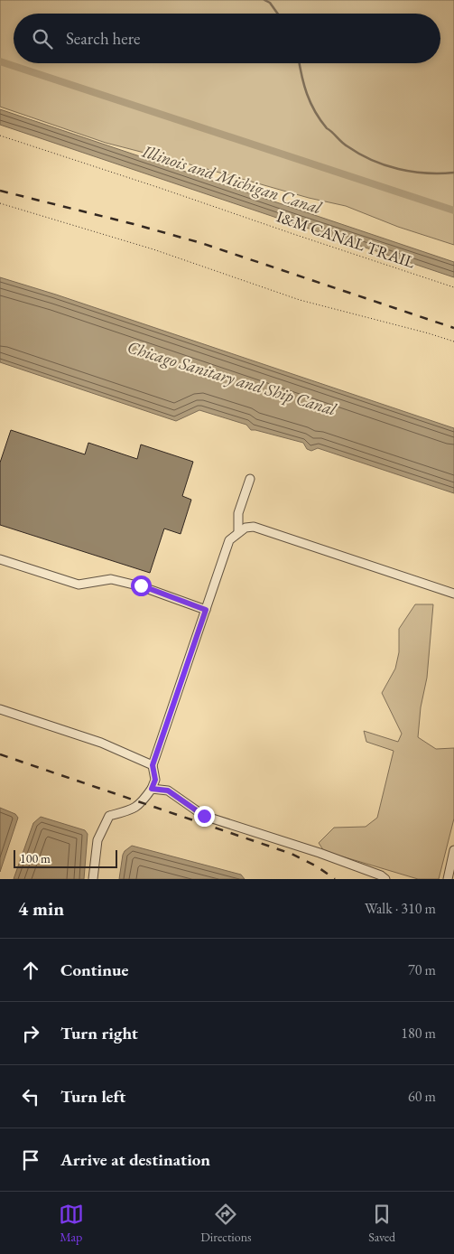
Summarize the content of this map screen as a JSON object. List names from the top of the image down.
{
  "streets": {
    "path": ["I&M CANAL TRAIL"]
  },
  "water": ["Illinois and Michigan Canal", "Chicago Sanitary and Ship Canal"],
  "scale_bar": "100 m",
  "page": {
    "search": "Search here",
    "scale": "100 m",
    "heading": ["4 min", "Walk · 310 m"],
    "list": [
      ["Continue", "70 m"],
      ["Turn right", "180 m"],
      ["Turn left", "60 m"],
      "Arrive at destination"
    ],
    "nav": ["Map", "Directions", "Saved"]
  }
}
